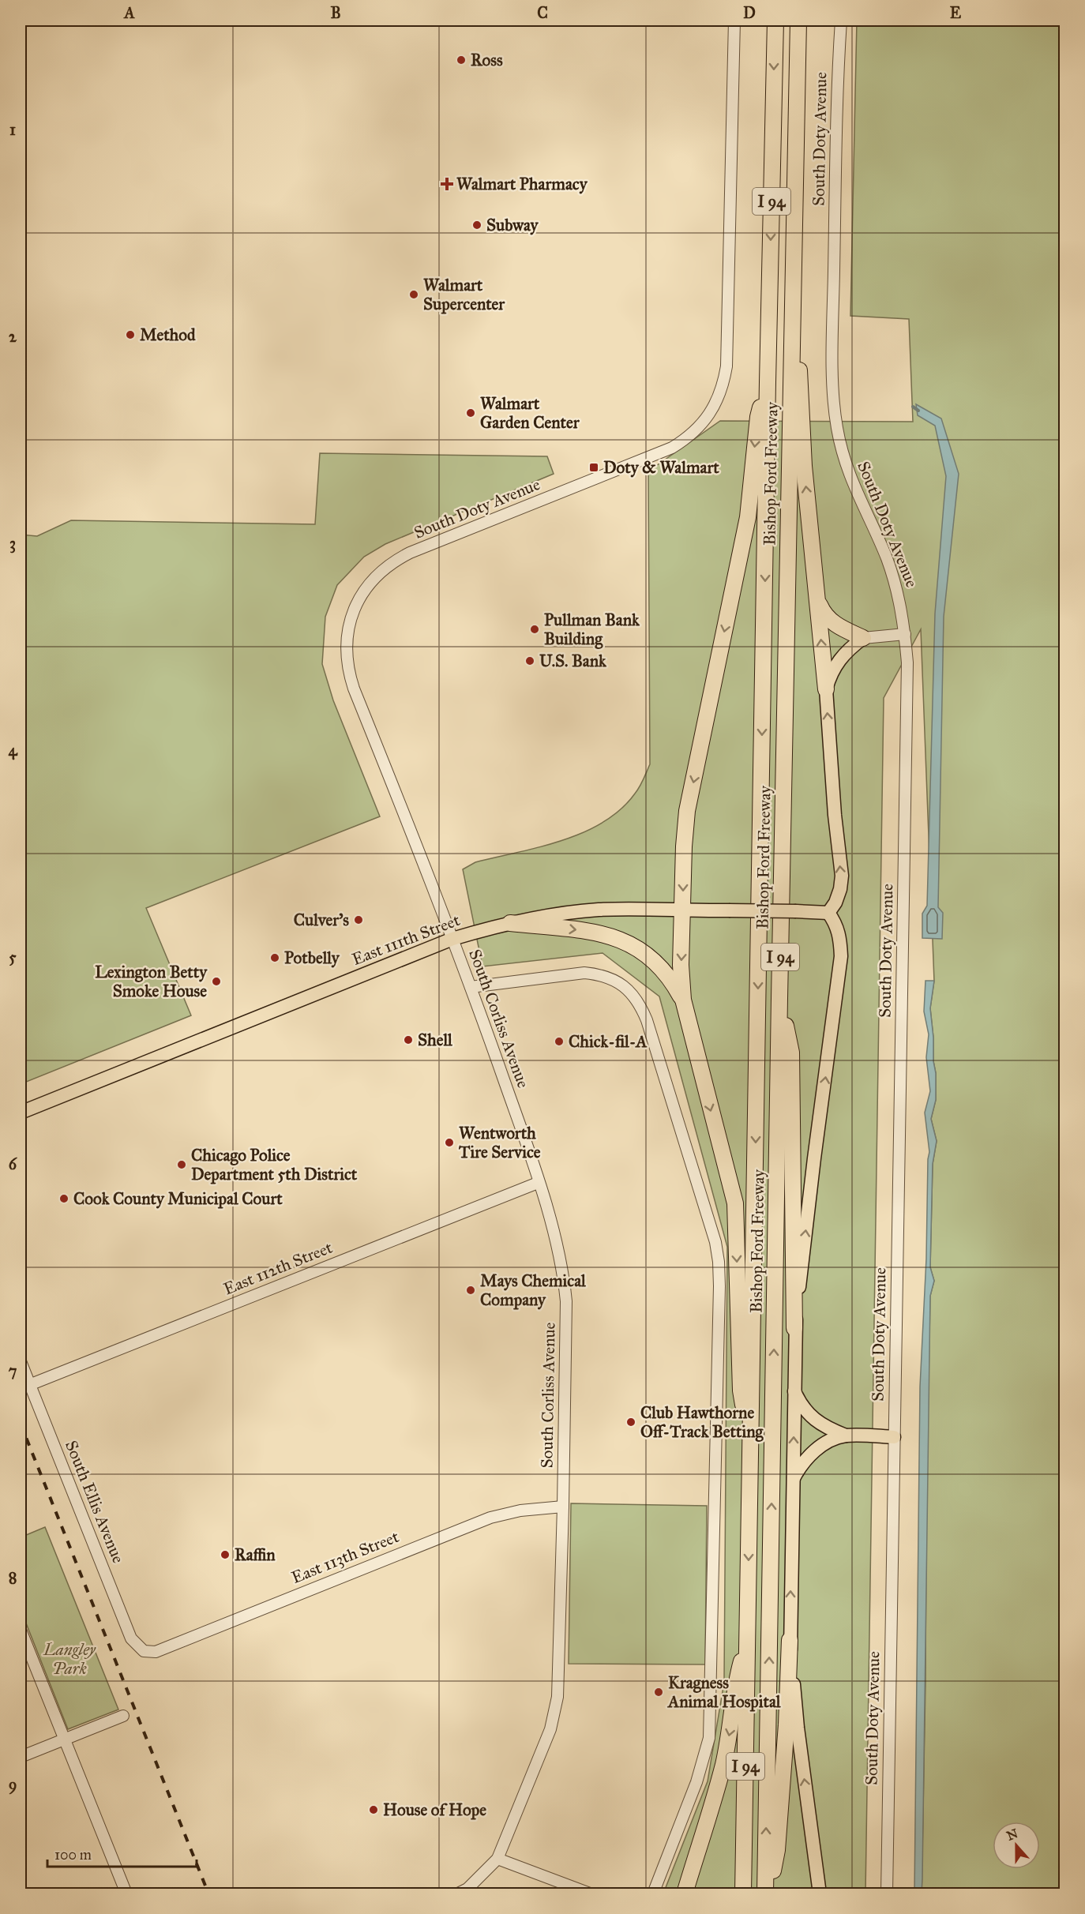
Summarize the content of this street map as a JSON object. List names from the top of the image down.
{
  "streets": {
    "highway": ["I 94", "Bishop Ford Freeway"],
    "main road": ["East 111th Street"],
    "street": [
      "South Doty Avenue",
      "South Corliss Avenue",
      "East 112th Street",
      "South Ellis Avenue",
      "East 113th Street"
    ]
  },
  "crossings": [
    ["South Doty Avenue", "East 111th Street"],
    ["South Doty Avenue", "South Corliss Avenue"],
    ["East 111th Street", "South Corliss Avenue"],
    ["South Corliss Avenue", "East 112th Street"],
    ["South Corliss Avenue", "East 113th Street"],
    ["East 112th Street", "South Ellis Avenue"],
    ["South Ellis Avenue", "East 113th Street"]
  ],
  "parks": ["Langley Park"],
  "places": {
    "other": [
      "Ross",
      "Subway",
      "Walmart Supercenter",
      "Method",
      "Walmart Garden Center",
      "Pullman Bank Building",
      "U.S. Bank",
      "Culver's",
      "Potbelly",
      "Lexington Betty Smoke House",
      "Shell",
      "Chick-fil-A",
      "Wentworth Tire Service",
      "Chicago Police Department 5th District",
      "Cook County Municipal Court",
      "Mays Chemical Company",
      "Club Hawthorne Off-Track Betting",
      "Raffin",
      "Kragness Animal Hospital",
      "House of Hope"
    ],
    "health": ["Walmart Pharmacy"],
    "transit": ["Doty & Walmart"]
  },
  "scale_bar": "100 m",
  "north": "top",
  "grid": {
    "columns": [
      "A",
      "B",
      "C",
      "D",
      "E"
    ],
    "rows": [
      "1",
      "2",
      "3",
      "4",
      "5",
      "6",
      "7",
      "8",
      "9"
    ]
  }
}
